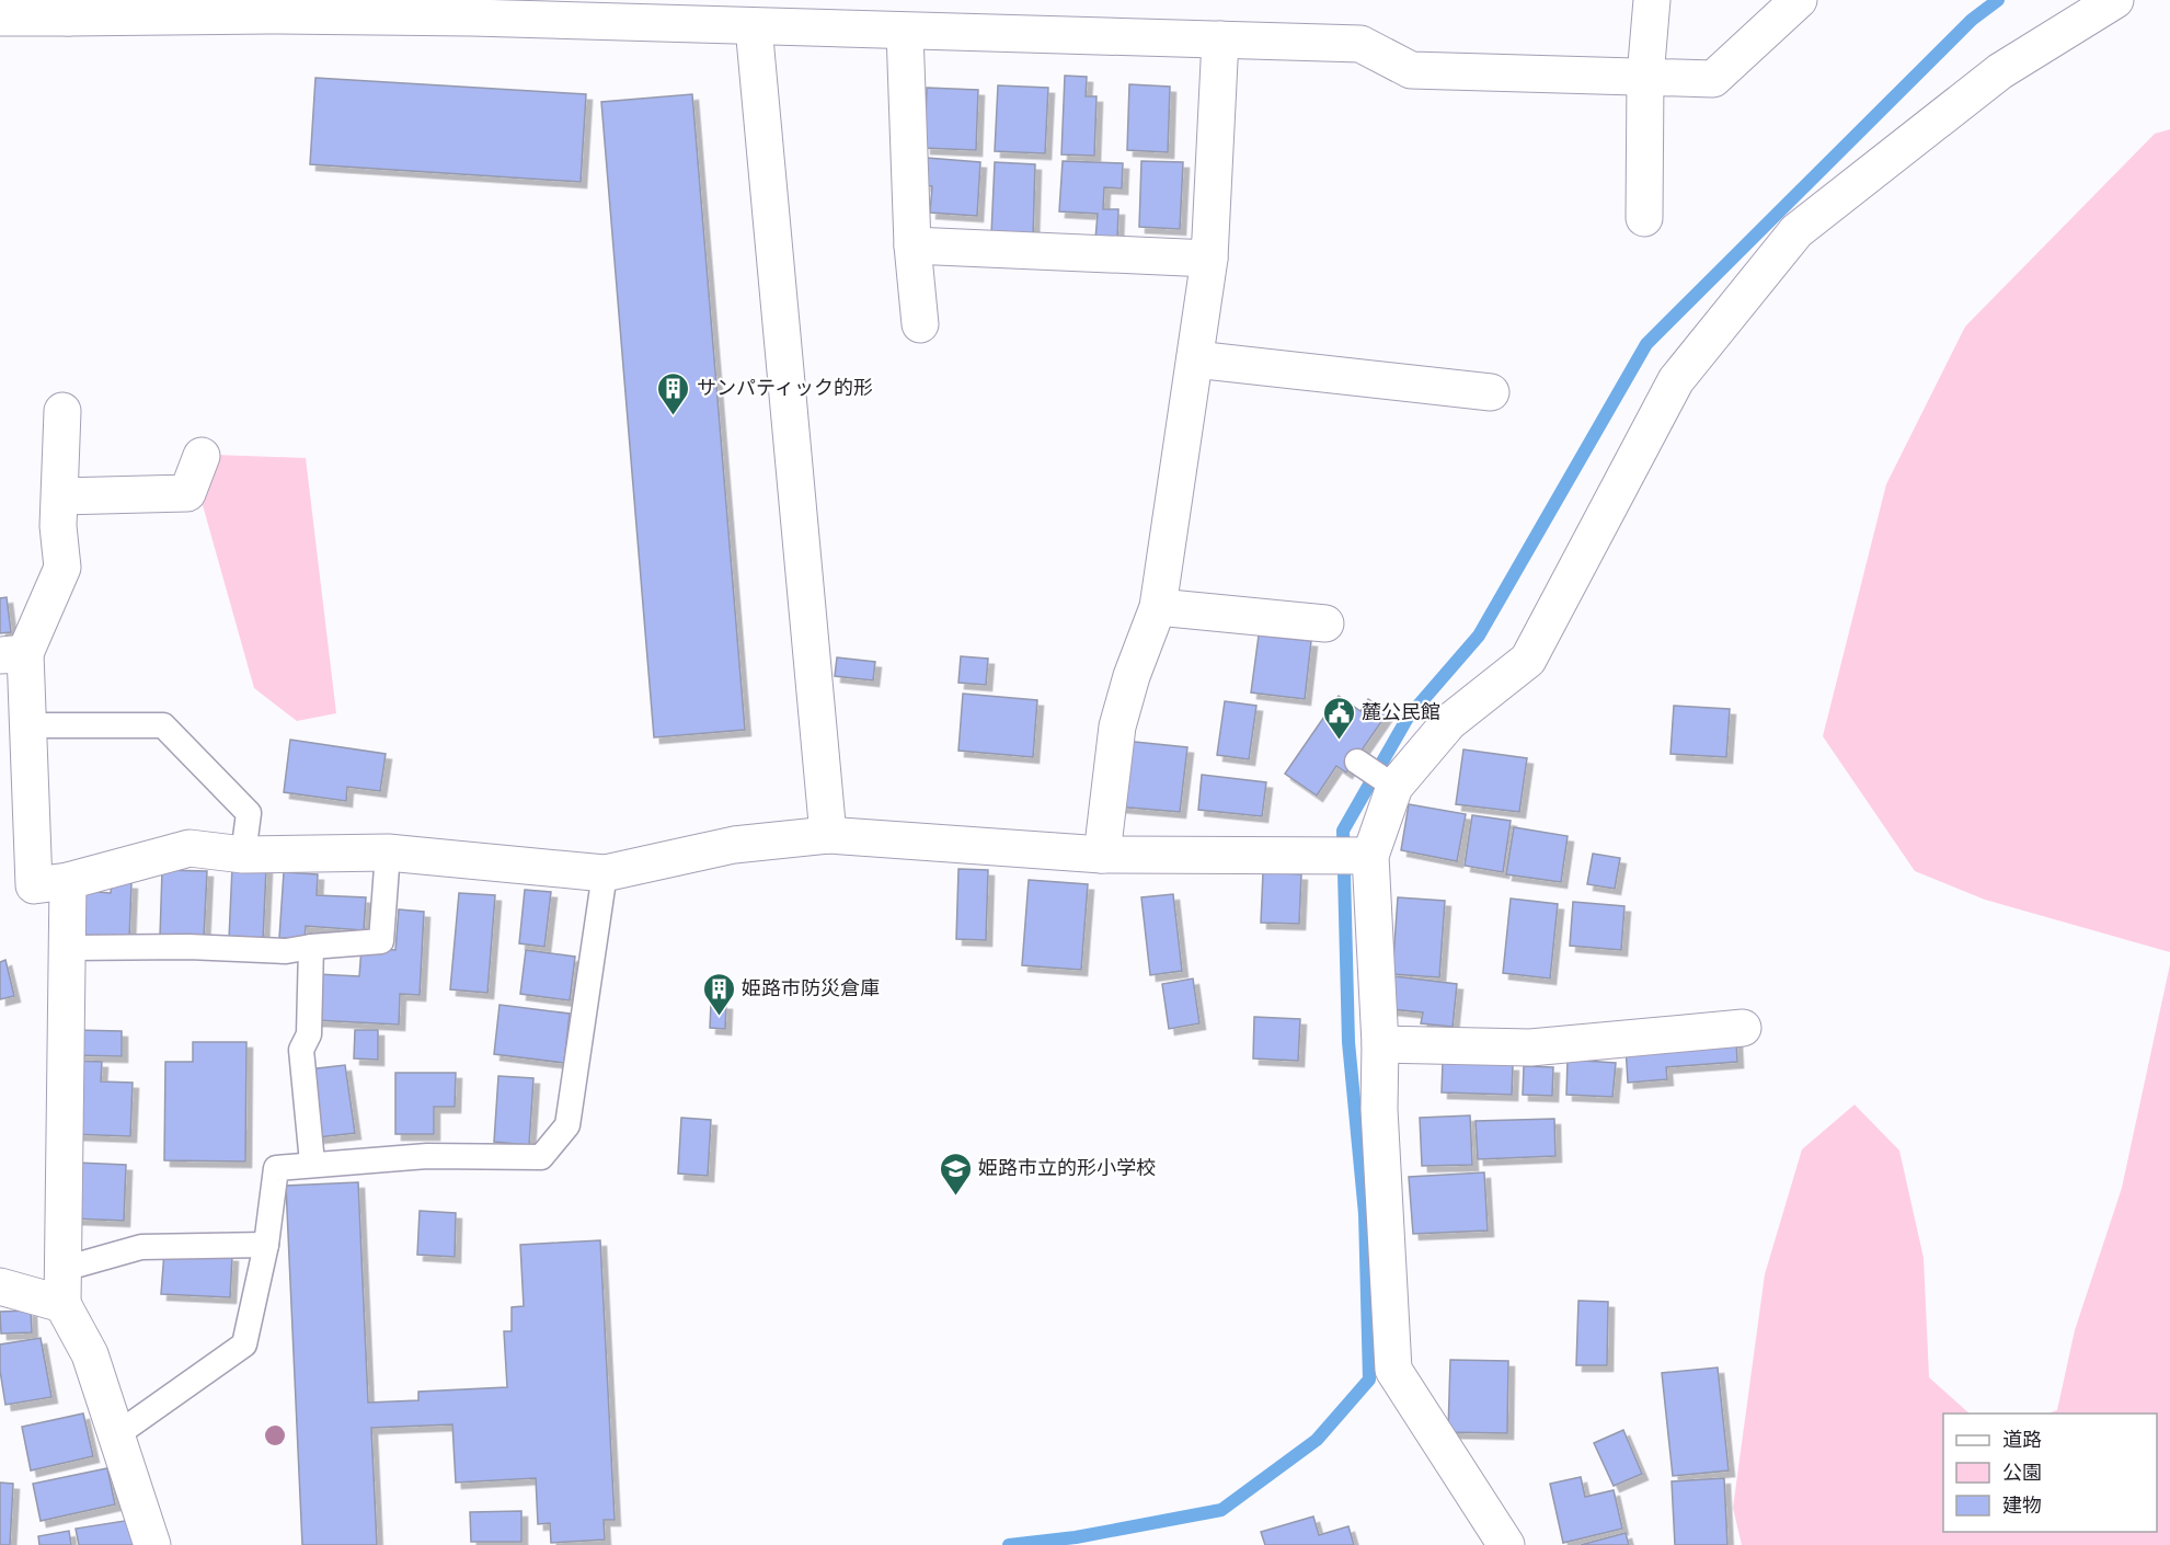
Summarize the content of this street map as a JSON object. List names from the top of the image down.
{
  "places": {
    "building": ["サンパティック的形", "姫路市防災倉庫"],
    "public building": ["麓公民館"],
    "school or university": ["姫路市立的形小学校"]
  },
  "legend": ["道路", "公園", "建物"]
}
